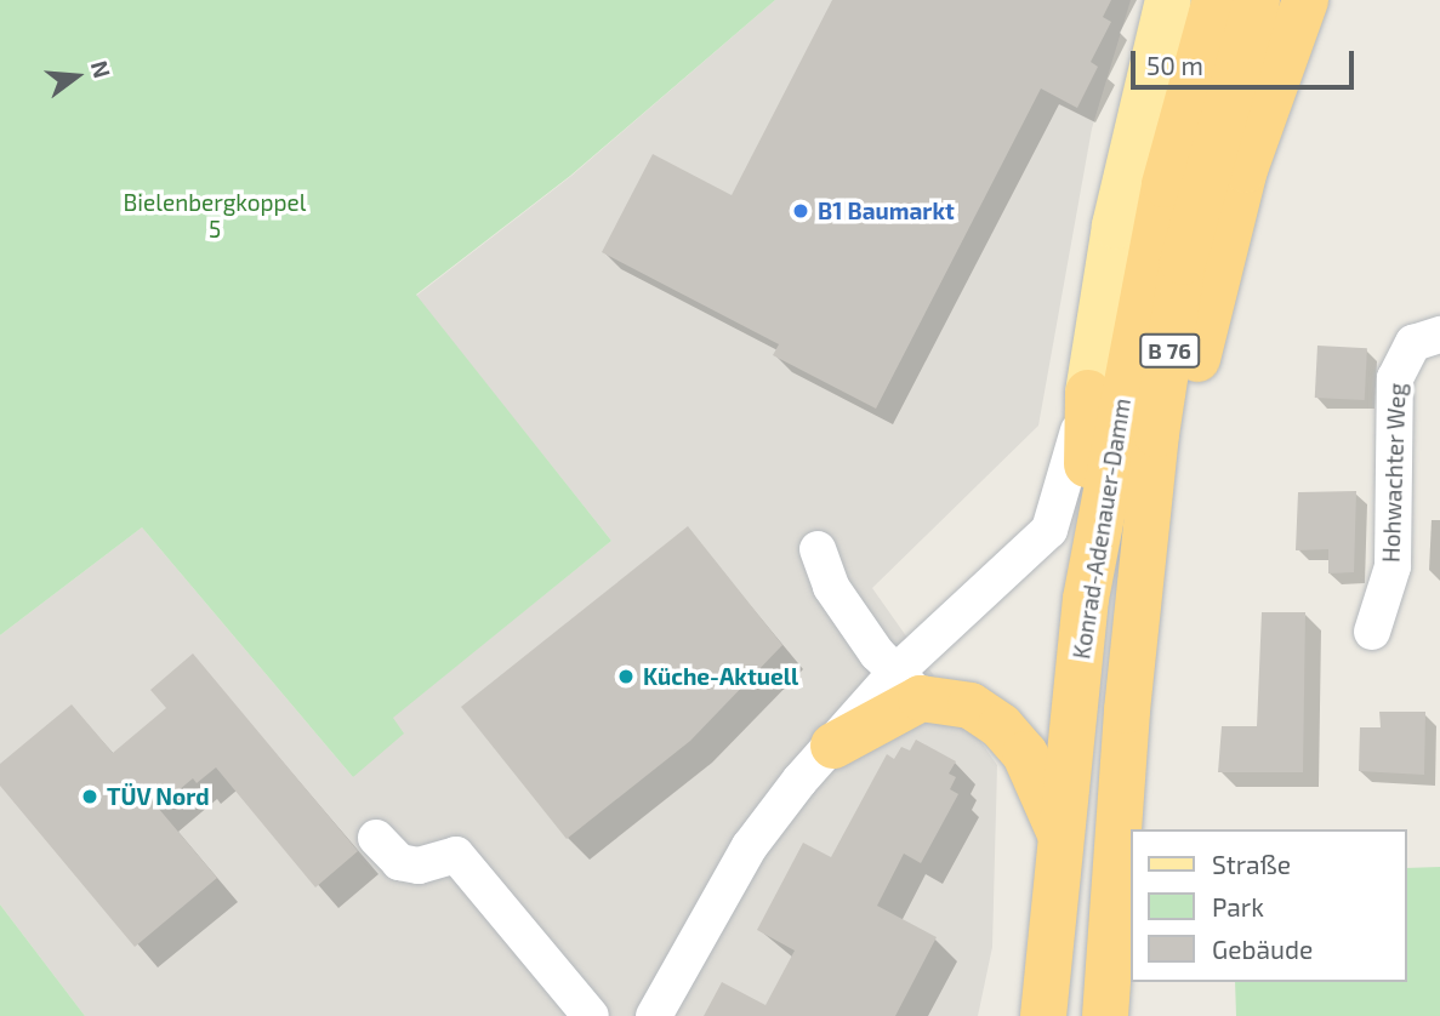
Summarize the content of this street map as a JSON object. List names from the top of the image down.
{
  "streets": {
    "highway": ["B 76", "Konrad-Adenauer-Damm"],
    "street": ["Hohwachter Weg"]
  },
  "crossings": [
    ["B 76", "Konrad-Adenauer-Damm"]
  ],
  "parks": ["Bielenbergkoppel 5"],
  "places": ["B1 Baumarkt", "Küche-Aktuell", "TÜV Nord"],
  "legend": ["Straße", "Park", "Gebäude"],
  "scale_bar": "50 m",
  "north": "right"
}
